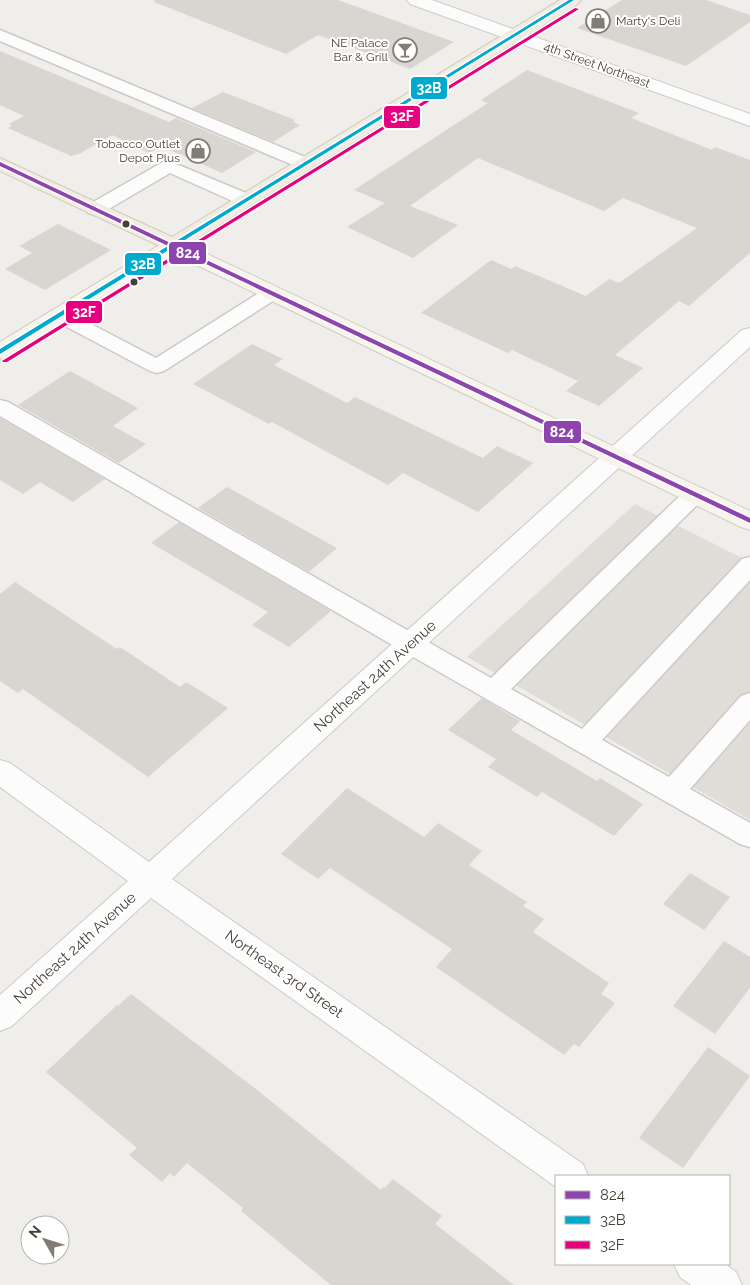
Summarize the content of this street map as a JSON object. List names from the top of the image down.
{
  "streets": {
    "street": ["4th Street Northeast", "Northeast 24th Avenue", "Northeast 3rd Street"]
  },
  "crossings": [
    ["Northeast 24th Avenue", "Northeast 3rd Street"]
  ],
  "places": {
    "shop": ["Marty's Deli", "Tobacco Outlet Depot Plus"],
    "bar": ["NE Palace Bar & Grill"]
  },
  "lines": ["transit line 32B", "transit line 32F", "transit line 824"],
  "legend": ["824", "32B", "32F"],
  "north": "top left"
}
